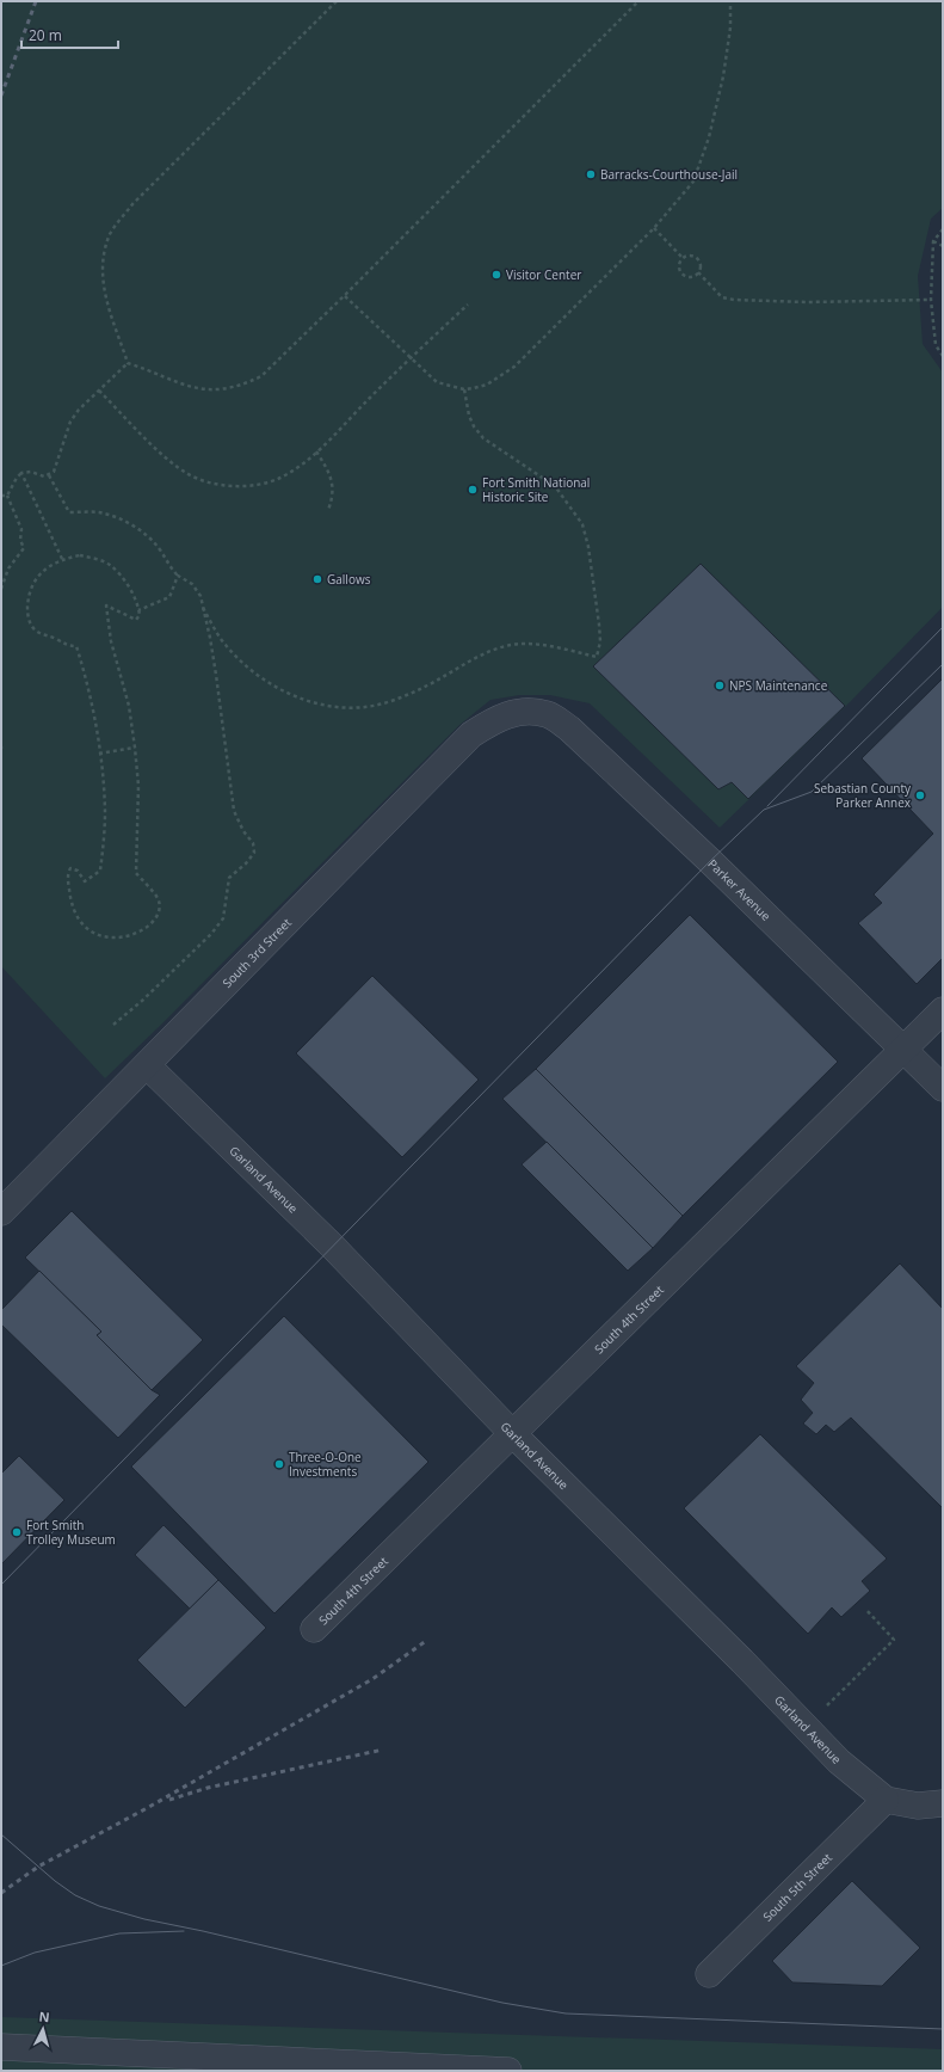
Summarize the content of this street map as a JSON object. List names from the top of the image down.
{
  "streets": {
    "street": [
      "Parker Avenue",
      "South 3rd Street",
      "Garland Avenue",
      "South 4th Street",
      "South 5th Street"
    ]
  },
  "crossings": [
    ["Parker Avenue", "South 3rd Street"],
    ["Parker Avenue", "South 4th Street"],
    ["South 3rd Street", "Garland Avenue"],
    ["Garland Avenue", "South 4th Street"],
    ["Garland Avenue", "South 5th Street"]
  ],
  "places": [
    "Barracks-Courthouse-Jail",
    "Visitor Center",
    "Fort Smith National Historic Site",
    "Gallows",
    "NPS Maintenance",
    "Sebastian County Parker Annex",
    "Three-O-One Investments",
    "Fort Smith Trolley Museum"
  ],
  "scale_bar": "20 m",
  "north": "top"
}
